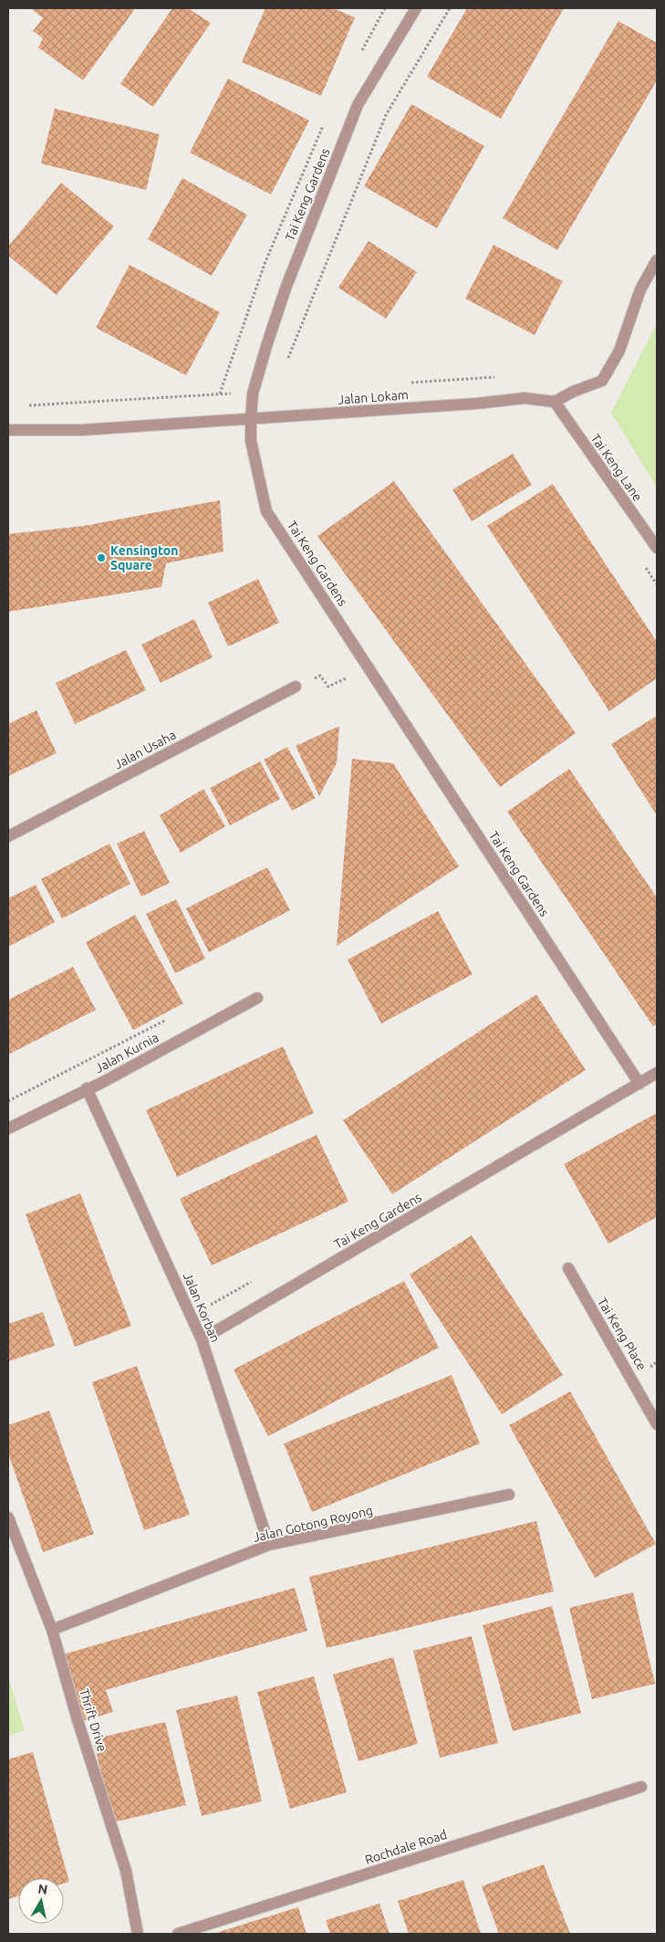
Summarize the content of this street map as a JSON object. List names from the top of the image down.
{
  "streets": {
    "street": [
      "Tai Keng Gardens",
      "Jalan Lokam",
      "Tai Keng Lane",
      "Jalan Usaha",
      "Jalan Kurnia",
      "Jalan Korban",
      "Tai Keng Place",
      "Jalan Gotong Royong",
      "Thrift Drive",
      "Rochdale Road"
    ]
  },
  "crossings": [
    ["Tai Keng Gardens", "Jalan Lokam"],
    ["Tai Keng Gardens", "Jalan Korban"],
    ["Jalan Lokam", "Tai Keng Lane"],
    ["Jalan Kurnia", "Jalan Korban"],
    ["Jalan Korban", "Jalan Gotong Royong"],
    ["Jalan Gotong Royong", "Thrift Drive"]
  ],
  "places": ["Kensington Square"],
  "north": "top"
}
